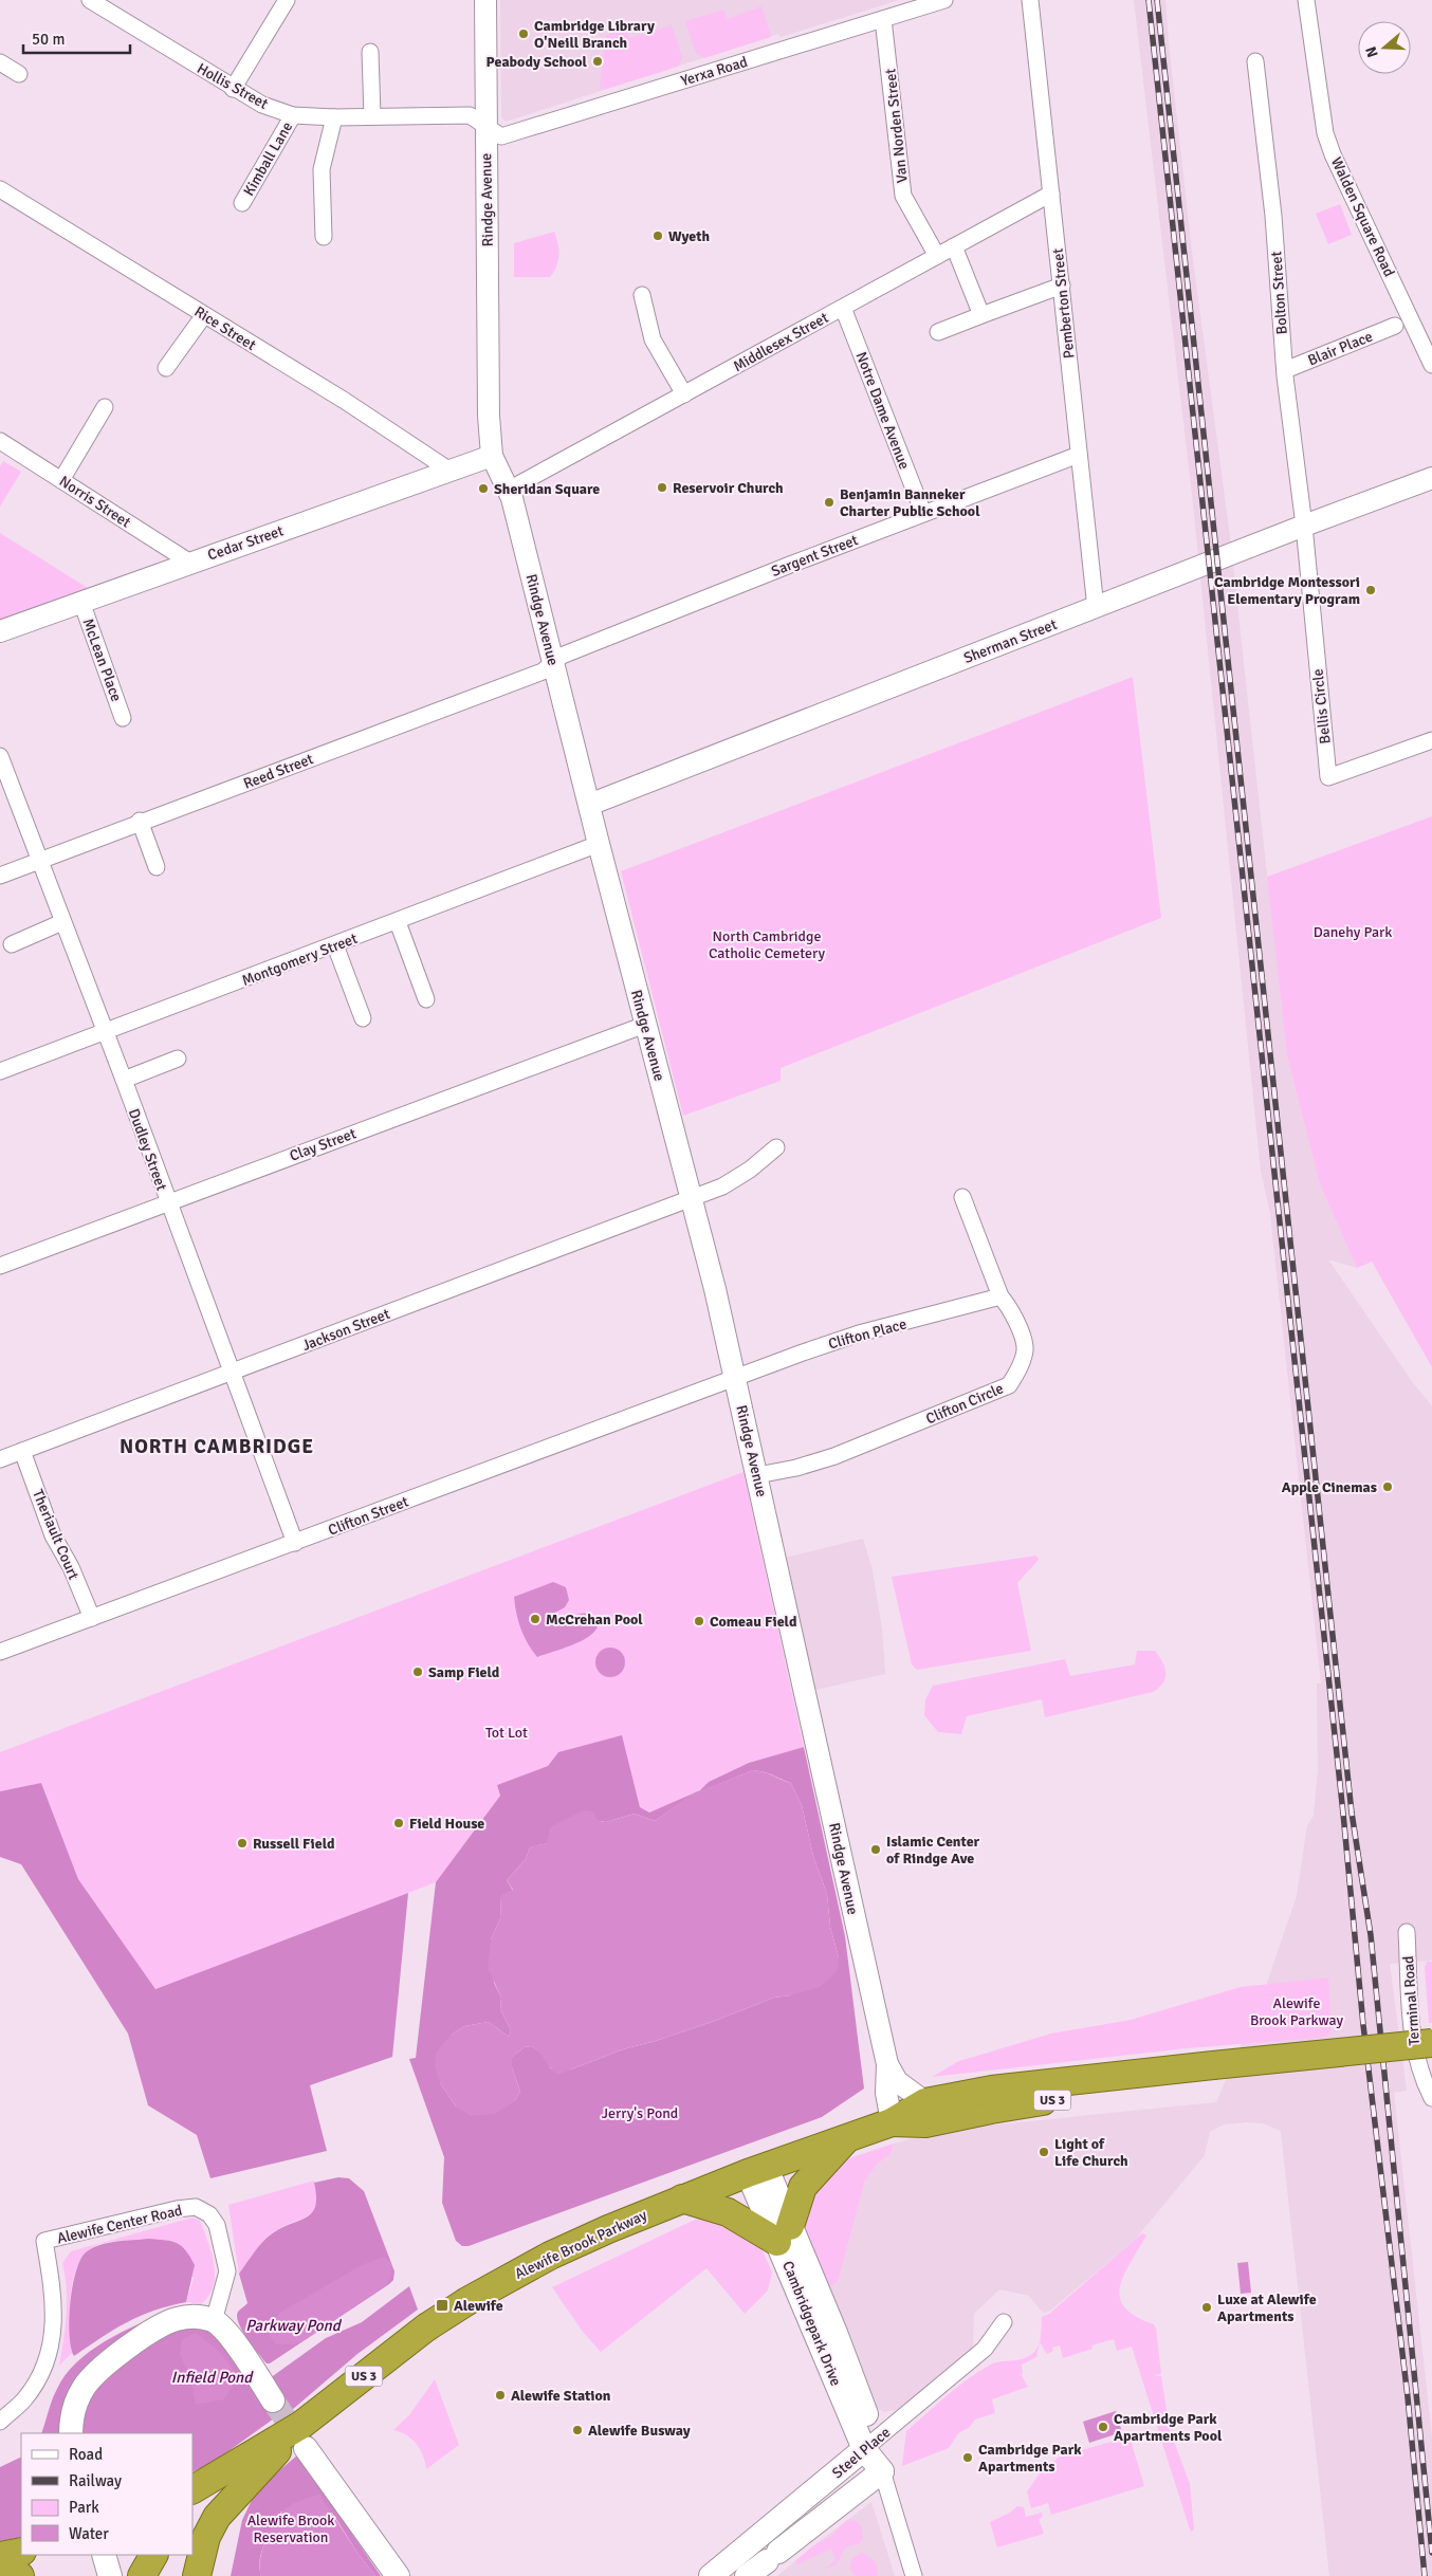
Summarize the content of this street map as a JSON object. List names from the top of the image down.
{
  "streets": {
    "highway": ["US 3", "Alewife Brook Parkway"],
    "main road": ["Cambridgepark Drive", "Steel Place"],
    "street": [
      "Yerxa Road",
      "Hollis Street",
      "Van Norden Street",
      "Kimball Lane",
      "Rindge Avenue",
      "Walden Square Road",
      "Bolton Street",
      "Pemberton Street",
      "Rice Street",
      "Middlesex Street",
      "Blair Place",
      "Notre Dame Avenue",
      "Norris Street",
      "Cedar Street",
      "Sargent Street",
      "Sherman Street",
      "McLean Place",
      "Bellis Circle",
      "Reed Street",
      "Montgomery Street",
      "Clay Street",
      "Dudley Street",
      "Jackson Street",
      "Clifton Place",
      "Clifton Circle",
      "Clifton Street",
      "Theriault Court",
      "Terminal Road",
      "Alewife Center Road"
    ]
  },
  "crossings": [
    ["Yerxa Road", "Hollis Street"],
    ["Yerxa Road", "Van Norden Street"],
    ["Yerxa Road", "Rindge Avenue"],
    ["Hollis Street", "Kimball Lane"],
    ["Hollis Street", "Rindge Avenue"],
    ["Van Norden Street", "Middlesex Street"],
    ["Rindge Avenue", "Middlesex Street"],
    ["Rindge Avenue", "Cedar Street"],
    ["Rindge Avenue", "Sargent Street"],
    ["Rindge Avenue", "Sherman Street"],
    ["Rindge Avenue", "Reed Street"],
    ["Rindge Avenue", "Montgomery Street"],
    ["Rindge Avenue", "Clay Street"],
    ["Rindge Avenue", "Jackson Street"],
    ["Rindge Avenue", "Clifton Place"],
    ["Rindge Avenue", "Clifton Circle"],
    ["Rindge Avenue", "Clifton Street"],
    ["Rindge Avenue", "Alewife Brook Parkway"],
    ["Bolton Street", "Blair Place"],
    ["Bolton Street", "Sherman Street"],
    ["Bolton Street", "Bellis Circle"],
    ["Pemberton Street", "Middlesex Street"],
    ["Pemberton Street", "Sargent Street"],
    ["Pemberton Street", "Sherman Street"],
    ["Rice Street", "Cedar Street"],
    ["Middlesex Street", "Notre Dame Avenue"],
    ["Notre Dame Avenue", "Sargent Street"],
    ["Norris Street", "Cedar Street"],
    ["Cedar Street", "McLean Place"],
    ["Sargent Street", "Reed Street"],
    ["Sherman Street", "Bellis Circle"],
    ["Reed Street", "Dudley Street"],
    ["Montgomery Street", "Dudley Street"],
    ["Clay Street", "Dudley Street"],
    ["Dudley Street", "Jackson Street"],
    ["Dudley Street", "Clifton Street"],
    ["Jackson Street", "Theriault Court"],
    ["Clifton Place", "Clifton Circle"],
    ["Clifton Place", "Clifton Street"],
    ["Clifton Street", "Theriault Court"],
    ["Alewife Brook Parkway", "Cambridgepark Drive"],
    ["Cambridgepark Drive", "Steel Place"]
  ],
  "districts": ["NORTH CAMBRIDGE"],
  "water": ["Parkway Pond", "Infield Pond"],
  "parks": [
    "Danehy Park",
    "North Cambridge Catholic Cemetery",
    "Tot Lot",
    "Alewife Brook Parkway",
    "Jerry's Pond",
    "Alewife Brook Reservation"
  ],
  "places": {
    "other": [
      "Cambridge Library O'Neill Branch",
      "Peabody School",
      "Wyeth",
      "Reservoir Church",
      "Sheridan Square",
      "Benjamin Banneker Charter Public School",
      "Cambridge Montessori Elementary Program",
      "Apple Cinemas",
      "McCrehan Pool",
      "Comeau Field",
      "Samp Field",
      "Field House",
      "Russell Field",
      "Islamic Center of Rindge Ave",
      "Light of Life Church",
      "Luxe at Alewife Apartments",
      "Alewife Station",
      "Cambridge Park Apartments Pool",
      "Alewife Busway",
      "Cambridge Park Apartments"
    ],
    "transit": ["Alewife"]
  },
  "legend": [
    "Road",
    "Railway",
    "Park",
    "Water"
  ],
  "scale_bar": "50 m",
  "north": "left"
}
